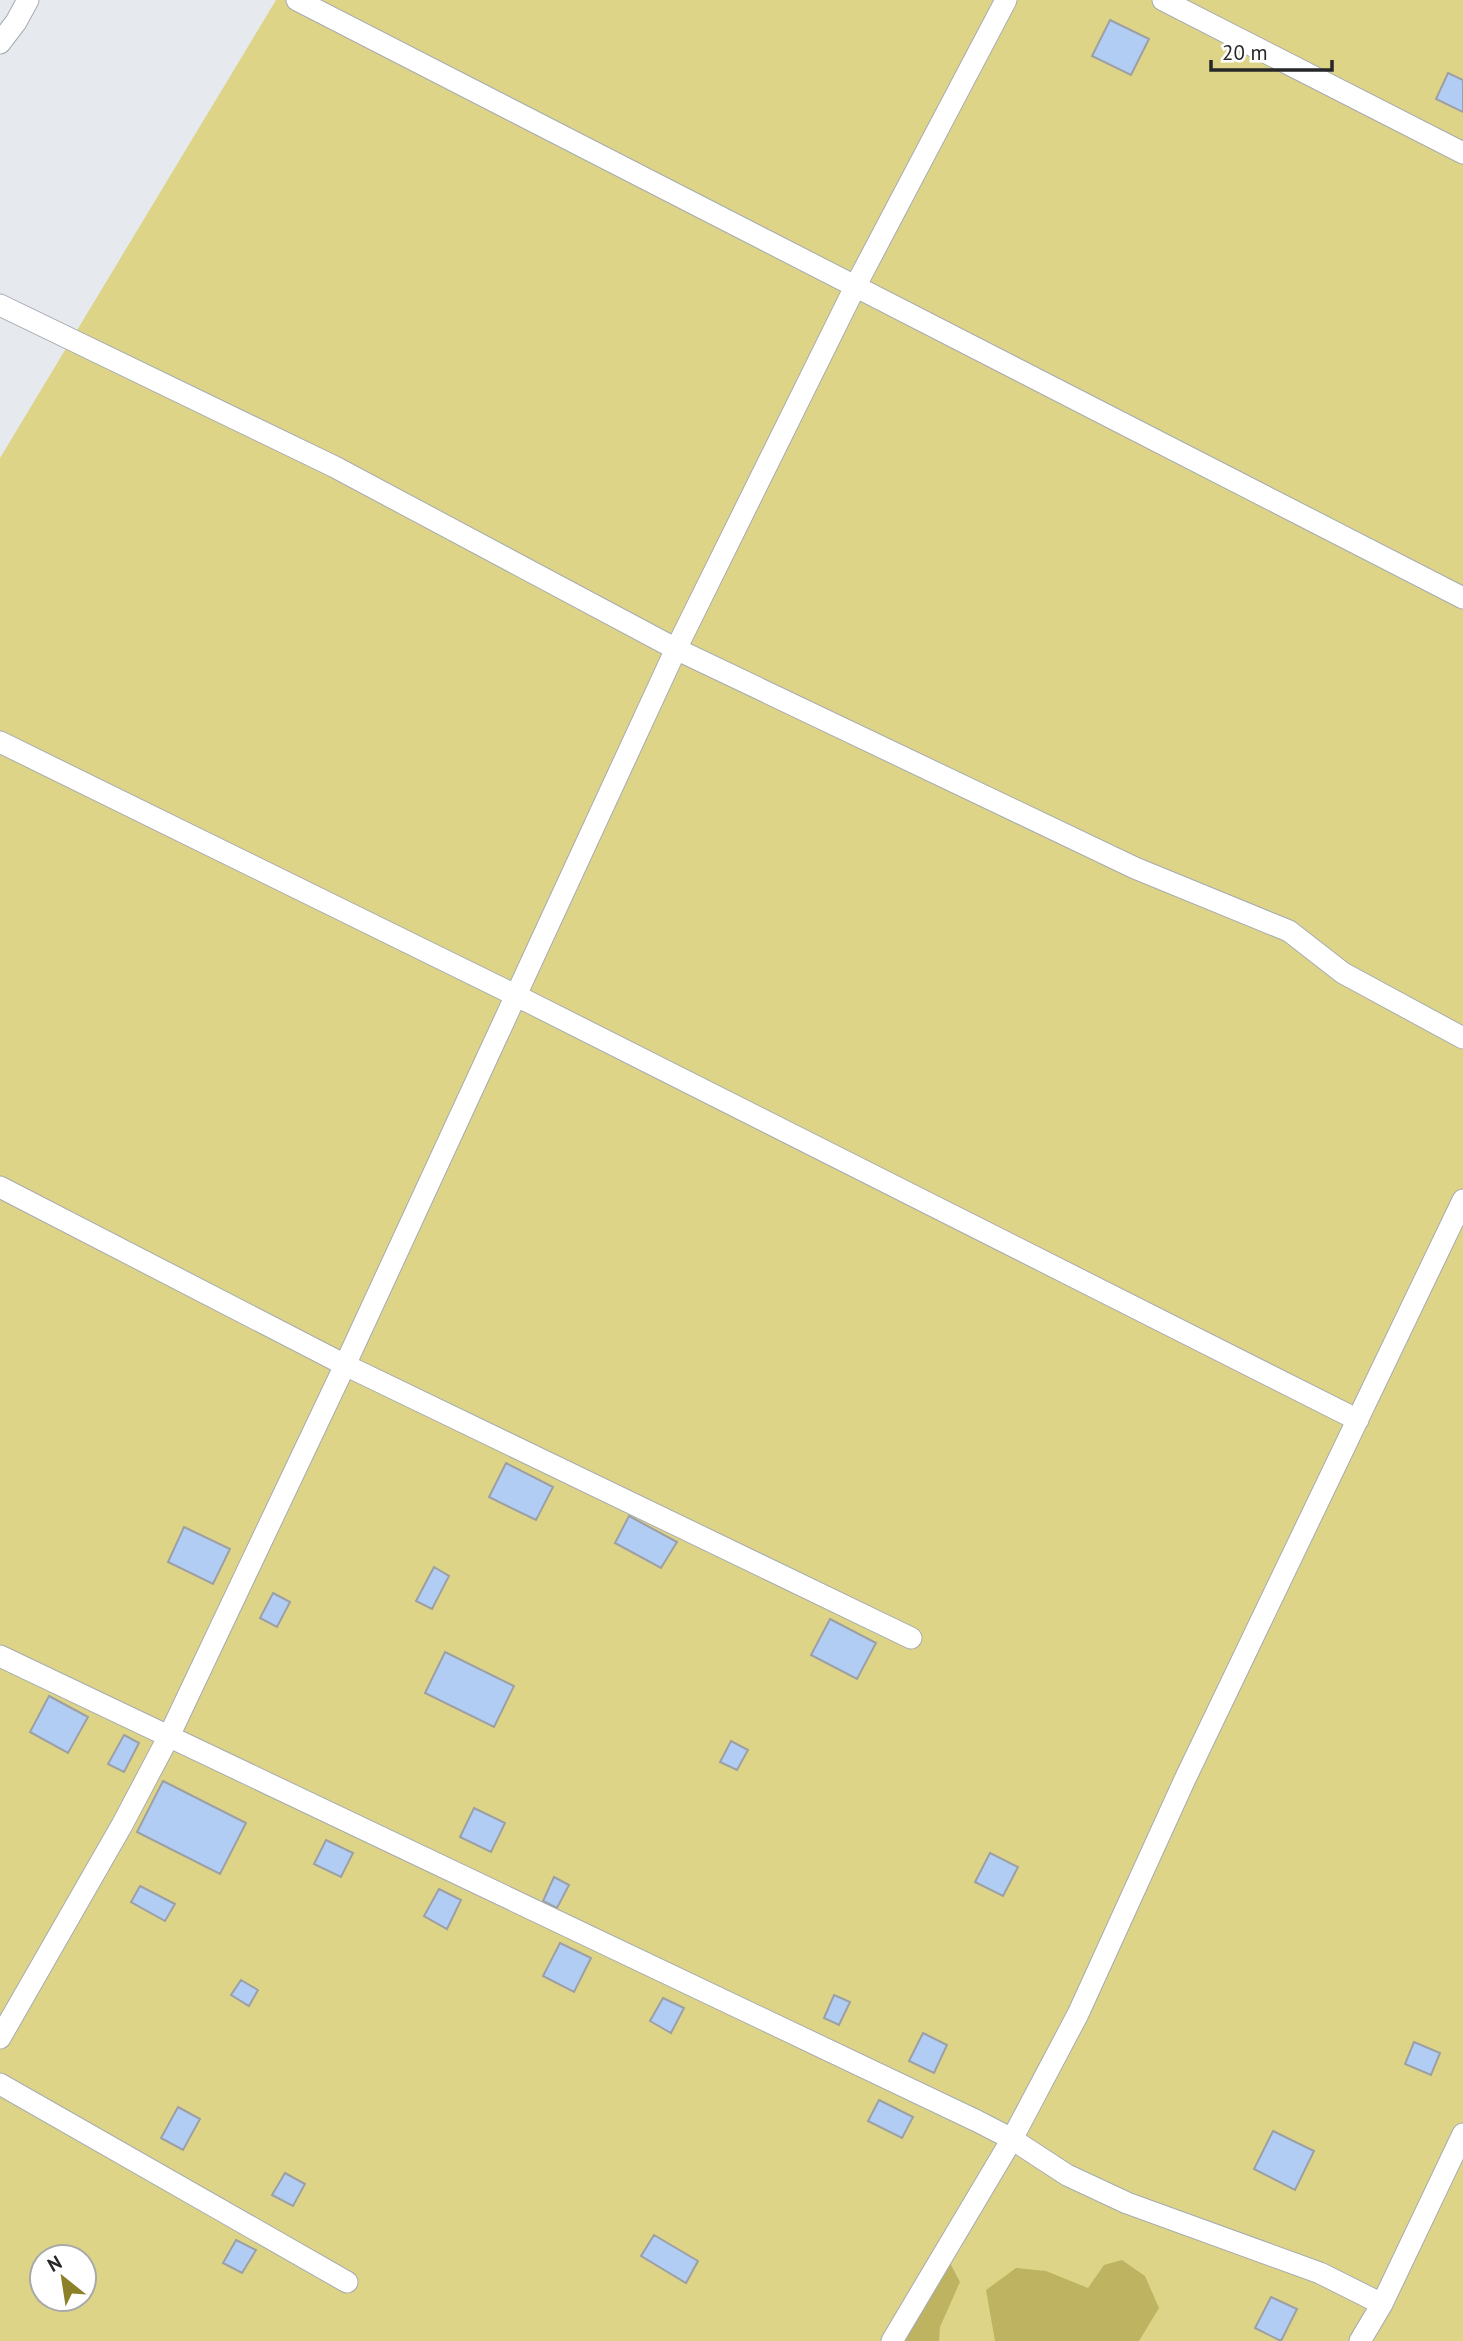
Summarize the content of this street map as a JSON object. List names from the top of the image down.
{
  "scale_bar": "20 m",
  "north": "top left"
}
